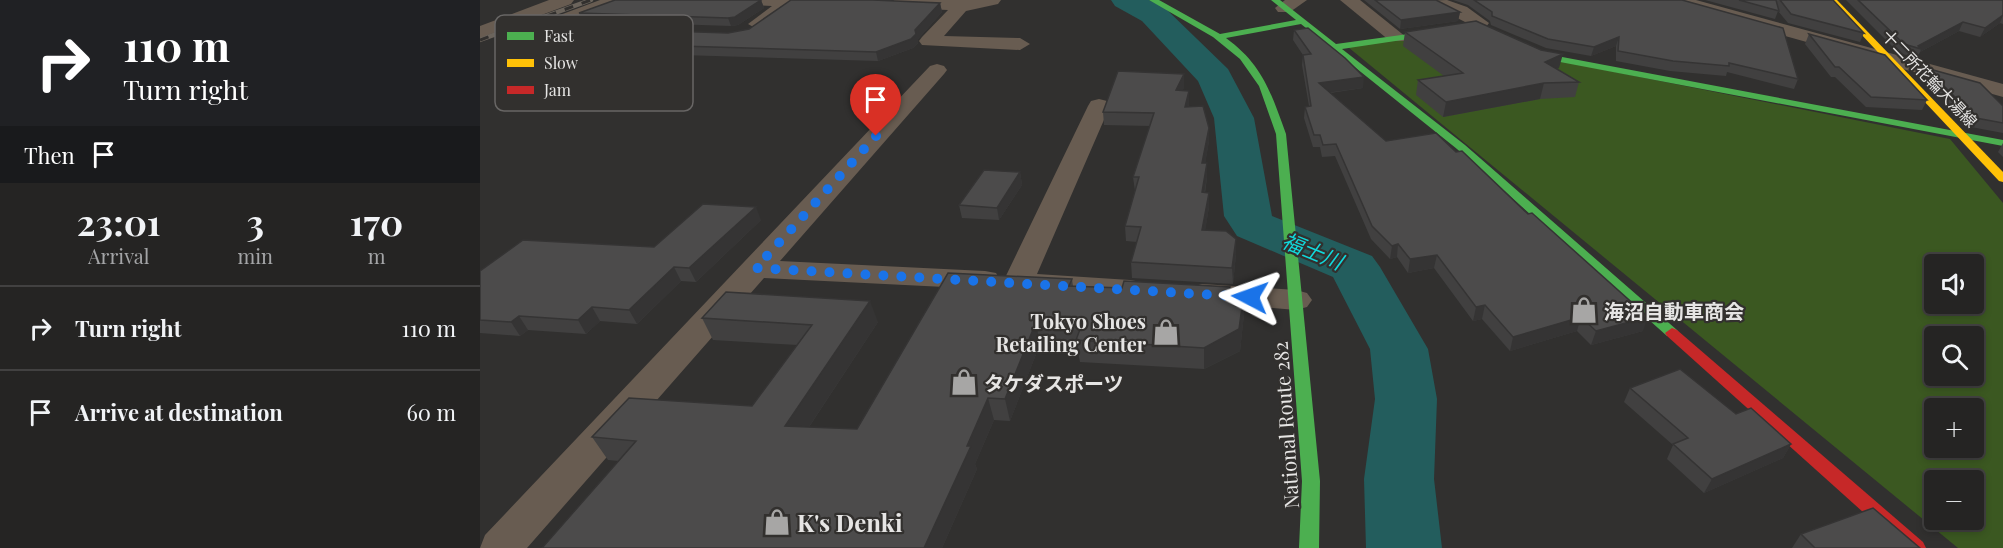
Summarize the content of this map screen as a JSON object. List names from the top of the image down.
{
  "streets": {
    "main road": ["十二所花輪大湯線", "National Route 282"]
  },
  "water": ["福士川"],
  "places": {
    "shop": [
      "海沼自動車商会",
      "Tokyo Shoes Retailing Center",
      "タケダスポーツ",
      "K's Denki"
    ]
  },
  "legend": ["Fast", "Slow", "Jam"],
  "page": {
    "turn": ["110 m", "Turn right"],
    "then": "Then",
    "eta": [
      "23:01",
      "Arrival",
      "3",
      "min",
      "170",
      "m"
    ],
    "map_buttons": ["+", "−"],
    "list": [
      {
        "name": "Turn right",
        "value": "110 m"
      },
      {
        "name": "Arrive at destination",
        "value": "60 m"
      }
    ]
  }
}
